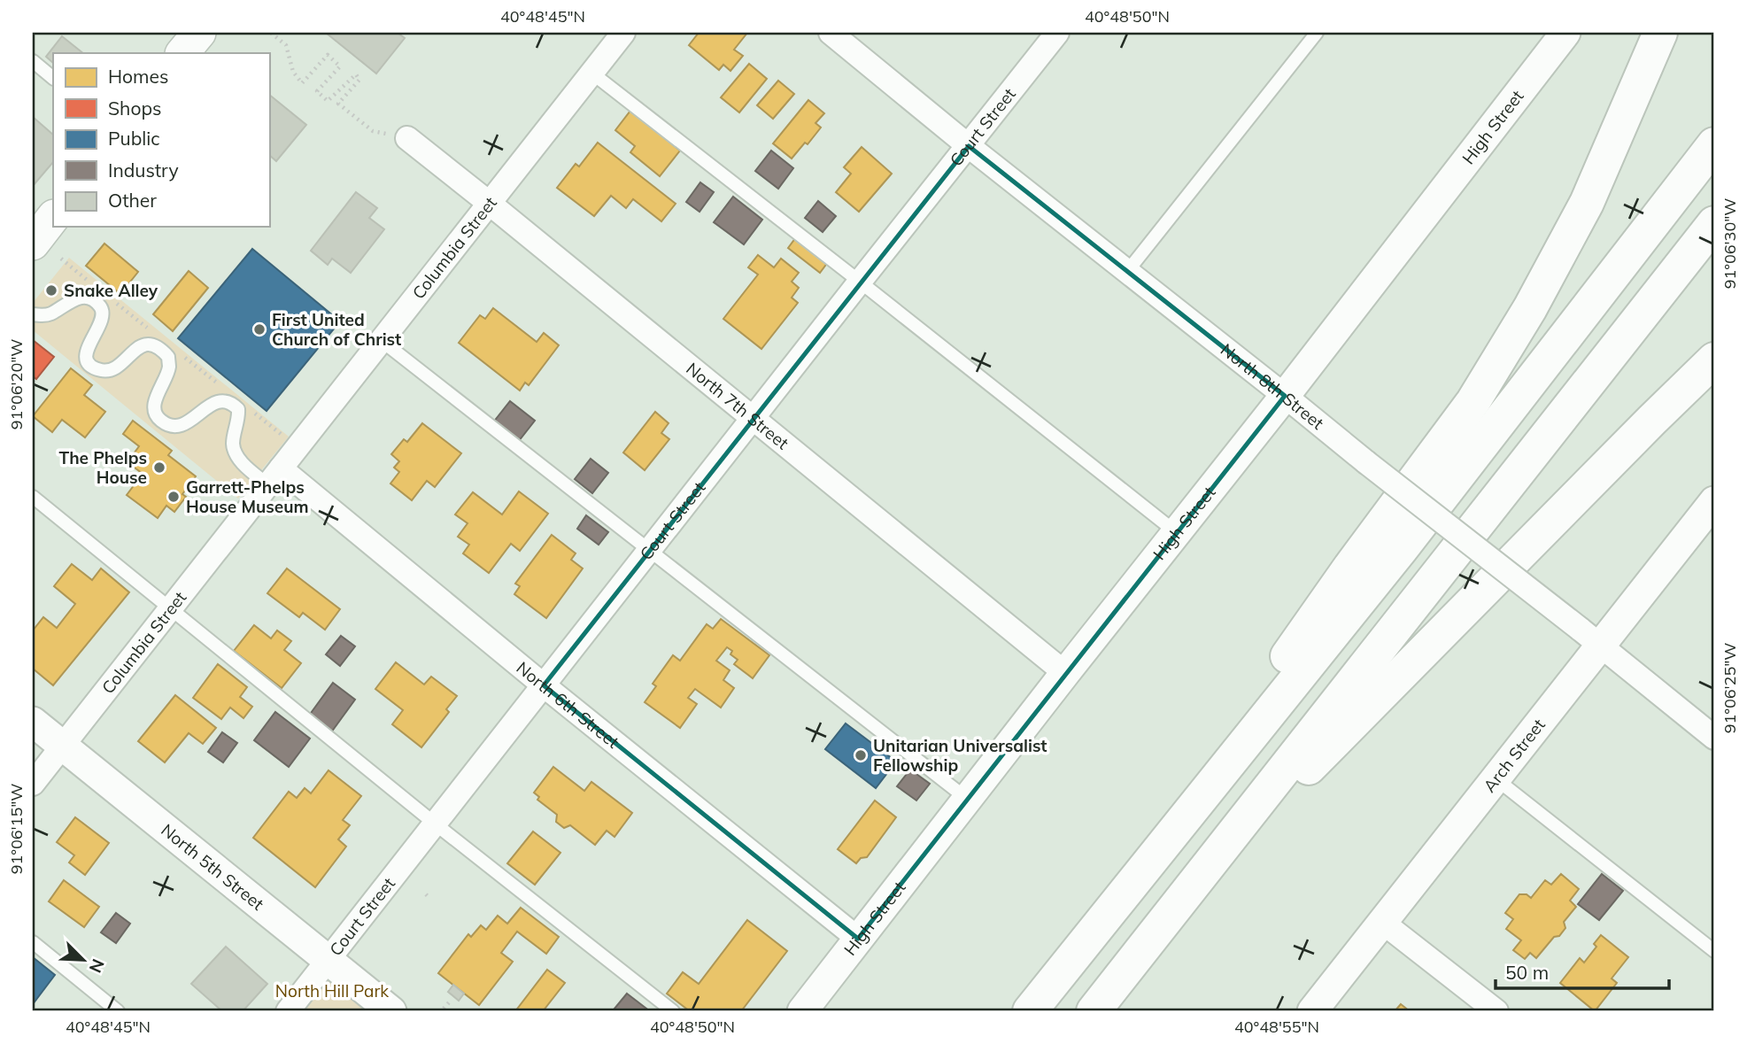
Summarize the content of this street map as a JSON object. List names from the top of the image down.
{
  "streets": {
    "street": [
      "High Street",
      "Court Street",
      "Columbia Street",
      "North 8th Street",
      "North 7th Street",
      "North 6th Street",
      "Arch Street",
      "North 5th Street"
    ]
  },
  "crossings": [
    ["High Street", "North 8th Street"],
    ["High Street", "North 7th Street"],
    ["High Street", "North 6th Street"],
    ["Court Street", "North 8th Street"],
    ["Court Street", "North 7th Street"],
    ["Court Street", "North 6th Street"],
    ["Court Street", "North 5th Street"],
    ["Columbia Street", "North 7th Street"],
    ["Columbia Street", "North 6th Street"],
    ["Columbia Street", "North 5th Street"],
    ["North 8th Street", "Arch Street"]
  ],
  "parks": ["North Hill Park"],
  "places": [
    "Snake Alley",
    "First United Church of Christ",
    "The Phelps House",
    "Garrett-Phelps House Museum",
    "Unitarian Universalist Fellowship"
  ],
  "legend": [
    "Homes",
    "Shops",
    "Public",
    "Industry",
    "Other"
  ],
  "scale_bar": "50 m",
  "north": "bottom right",
  "coordinates": [
    "40°48'45\"N",
    "40°48'50\"N",
    "91°06'30\"W",
    "91°06'20\"W",
    "91°06'25\"W",
    "91°06'15\"W",
    "40°48'55\"N"
  ]
}
